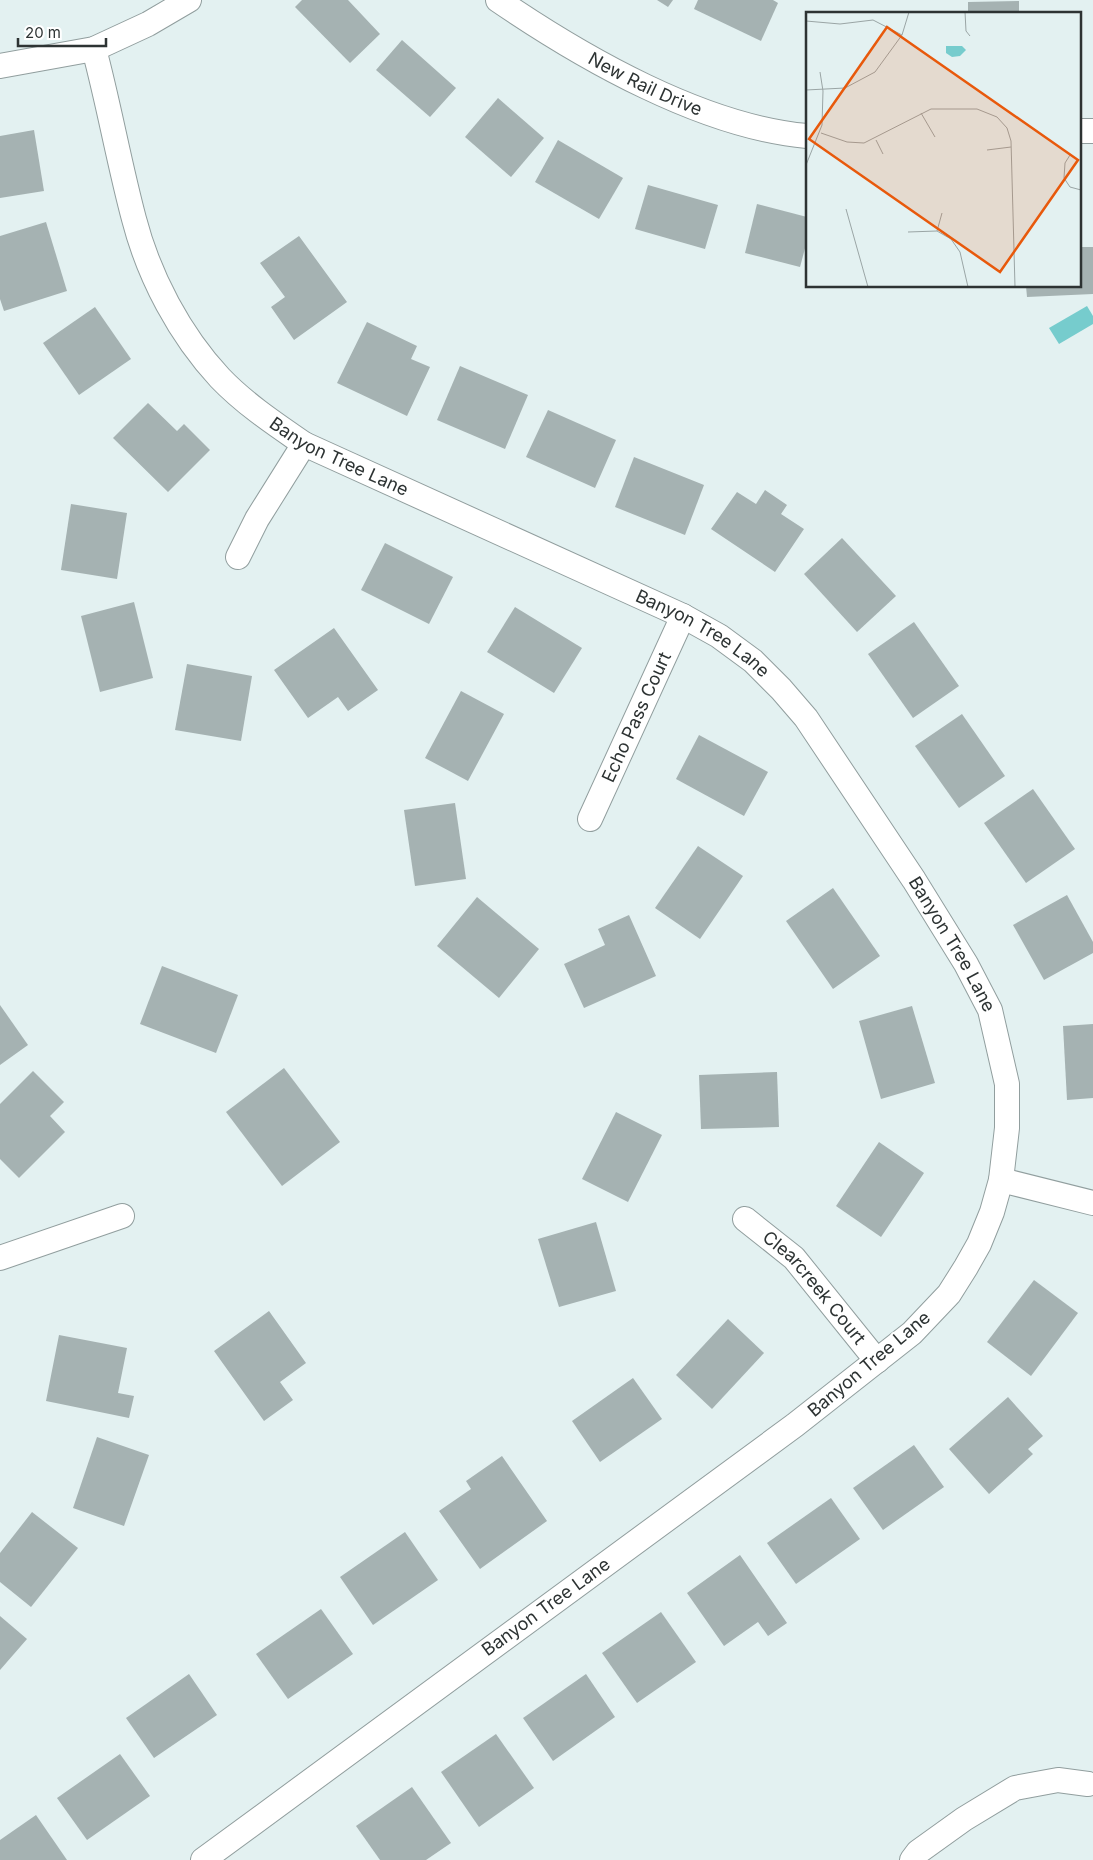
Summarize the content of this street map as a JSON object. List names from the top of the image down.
{
  "streets": {
    "street": [
      "New Rail Drive",
      "Banyon Tree Lane",
      "Echo Pass Court",
      "Clearcreek Court"
    ]
  },
  "crossings": [
    ["Banyon Tree Lane", "Echo Pass Court"],
    ["Banyon Tree Lane", "Clearcreek Court"]
  ],
  "scale_bar": "20 m"
}
